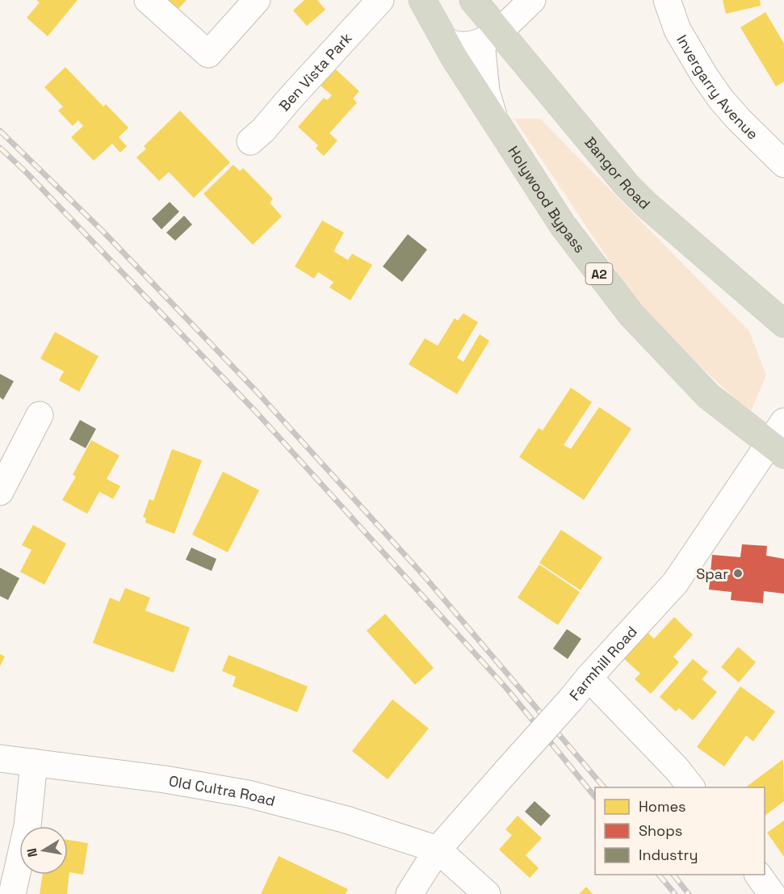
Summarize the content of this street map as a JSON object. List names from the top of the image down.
{
  "streets": {
    "highway": ["Bangor Road", "Holywood Bypass", "A2"],
    "street": [
      "Ben Vista Park",
      "Invergarry Avenue",
      "Farmhill Road",
      "Old Cultra Road"
    ]
  },
  "crossings": [
    ["Holywood Bypass", "Farmhill Road"],
    ["Farmhill Road", "Old Cultra Road"]
  ],
  "places": ["Spar"],
  "legend": ["Homes", "Shops", "Industry"],
  "north": "left"
}
